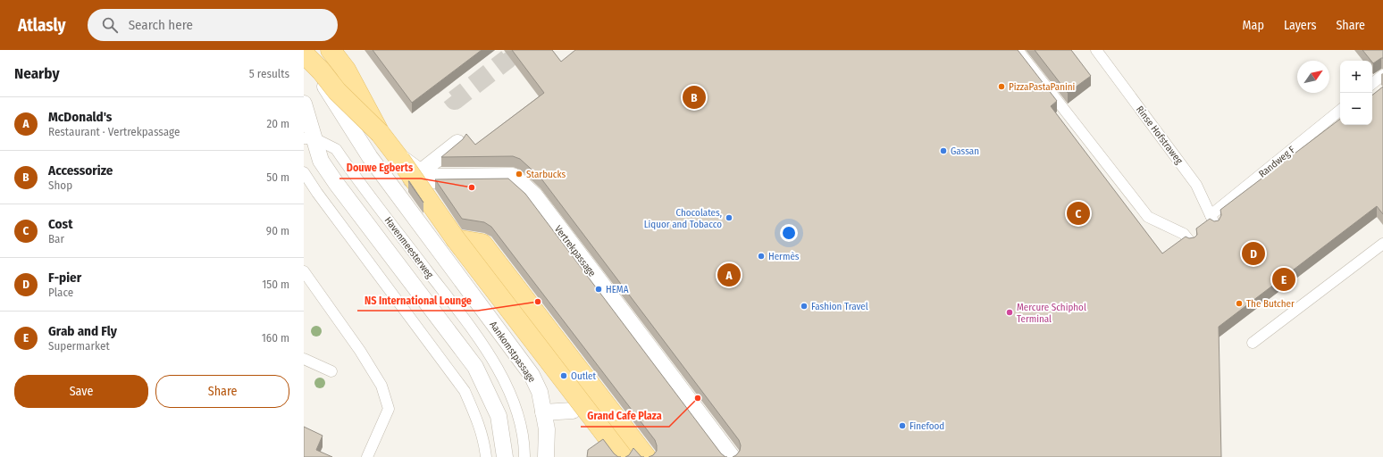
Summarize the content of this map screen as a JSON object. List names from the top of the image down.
{
  "streets": {
    "street": ["Vertrekpassage", "Aankomstpassage"],
    "lane": ["Rinse Hofstraweg", "Randweg F", "Havenmeesterweg"]
  },
  "crossings": [
    ["Rinse Hofstraweg", "Randweg F"]
  ],
  "places": [
    "PizzaPastaPanini",
    "Gassan",
    "Starbucks",
    "Douwe Egberts",
    "Chocolates, Liquor and Tobacco",
    "Hermès",
    "HEMA",
    "NS International Lounge",
    "The Butcher",
    "Fashion Travel",
    "Mercure Schiphol Terminal",
    "Outlet",
    "Grand Cafe Plaza",
    "Finefood"
  ],
  "north": "top right",
  "page": {
    "header": "Atlasly",
    "search": "Search here",
    "nav": ["Map", "Layers", "Share"],
    "heading": ["Nearby", "5 results"],
    "map_buttons": ["+", "−"],
    "pins": [
      "B",
      "C",
      "D",
      "A",
      "E"
    ],
    "list": [
      {
        "mark": "A",
        "name": "McDonald's",
        "note": "Restaurant · Vertrekpassage",
        "value": "20 m"
      },
      {
        "mark": "B",
        "name": "Accessorize",
        "note": "Shop",
        "value": "50 m"
      },
      {
        "mark": "C",
        "name": "Cost",
        "note": "Bar",
        "value": "90 m"
      },
      {
        "mark": "D",
        "name": "F-pier",
        "note": "Place",
        "value": "150 m"
      },
      {
        "mark": "E",
        "name": "Grab and Fly",
        "note": "Supermarket",
        "value": "160 m"
      }
    ],
    "buttons": ["Save", "Share"]
  }
}
